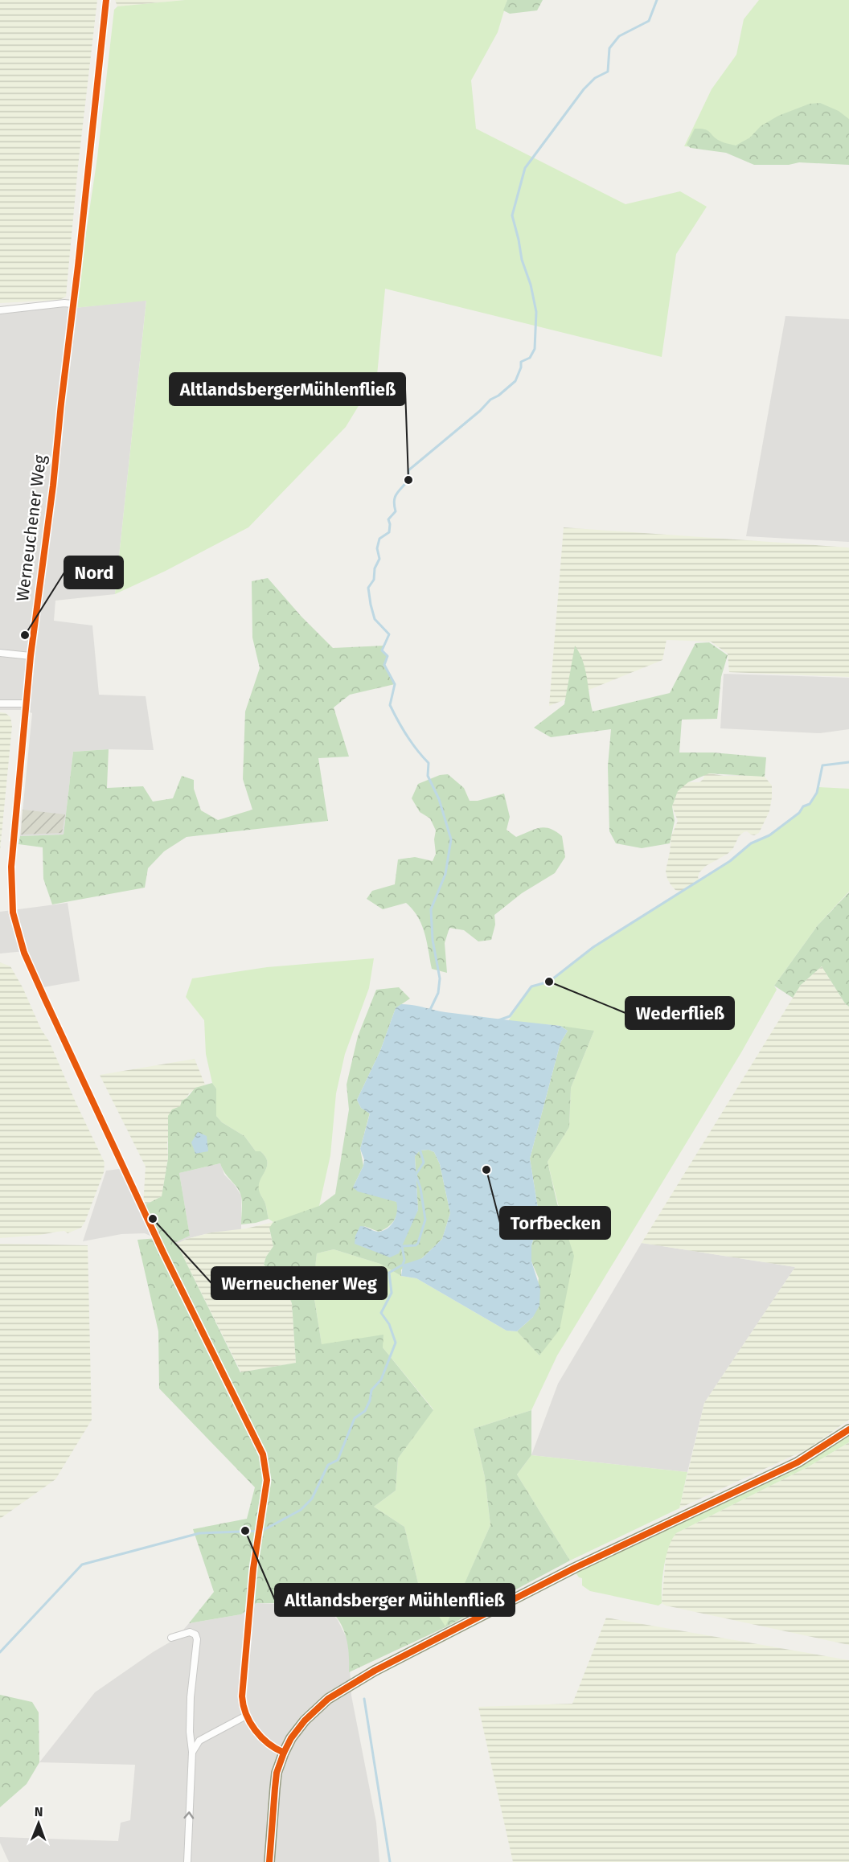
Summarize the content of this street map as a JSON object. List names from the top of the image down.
{
  "streets": {
    "street": ["Werneuchener Weg"]
  },
  "places": [
    "AltlandsbergerMühlenfließ",
    "Nord",
    "Wederfließ",
    "Torfbecken",
    "Werneuchener Weg",
    "Altlandsberger Mühlenfließ"
  ],
  "north": "top"
}
